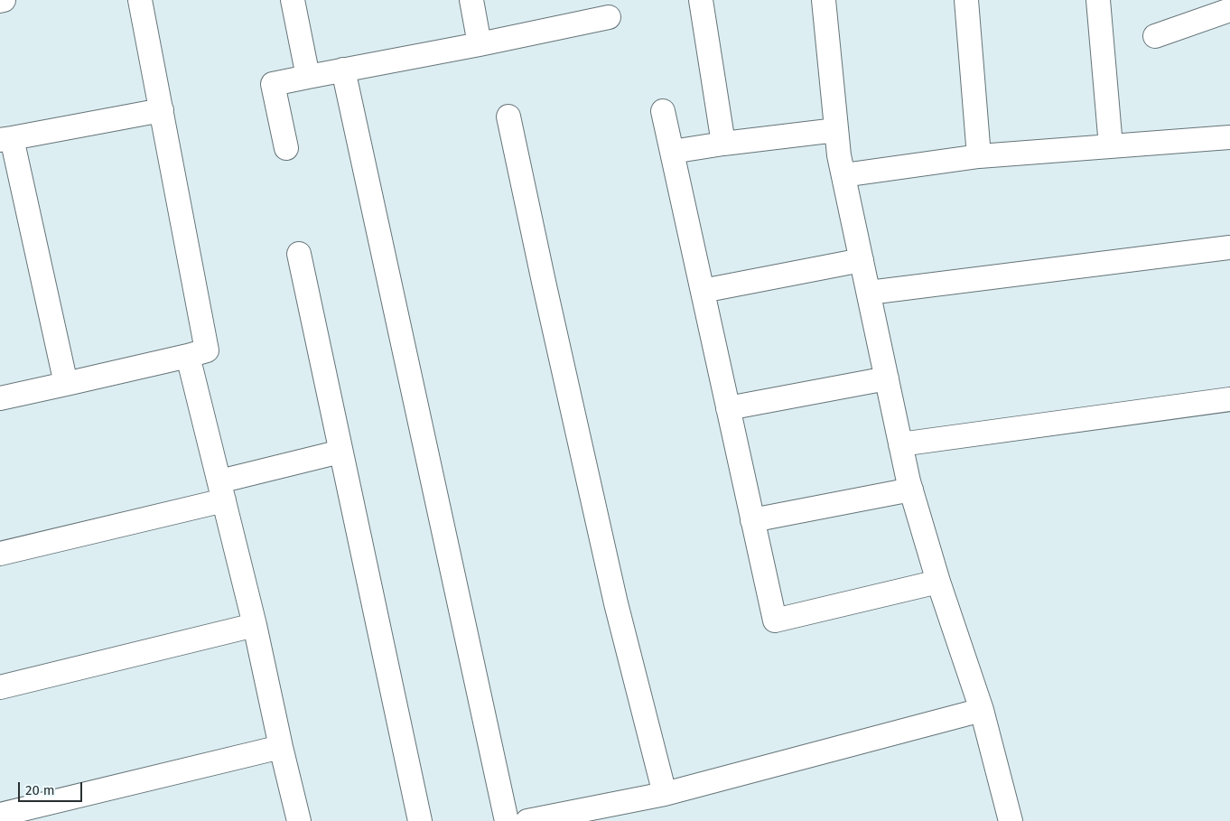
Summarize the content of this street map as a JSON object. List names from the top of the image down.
{
  "scale_bar": "20 m"
}
